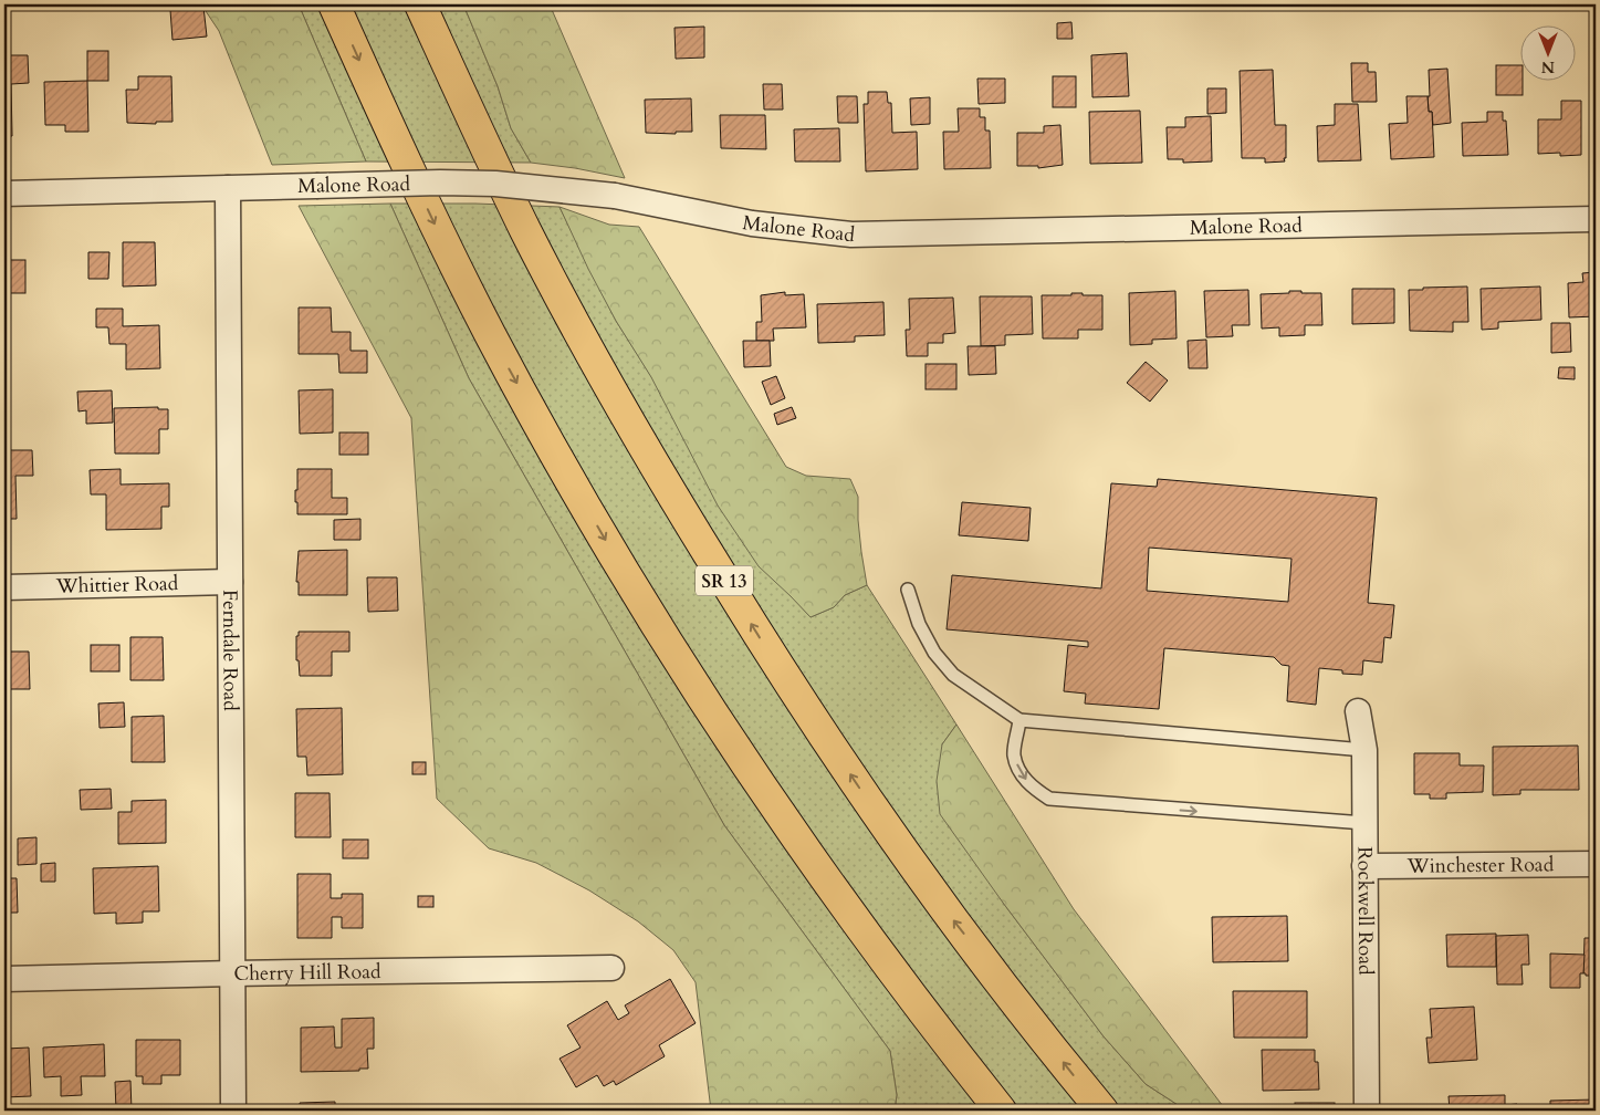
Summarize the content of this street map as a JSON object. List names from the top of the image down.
{
  "streets": {
    "highway": ["SR 13"],
    "street": [
      "Malone Road",
      "Whittier Road",
      "Ferndale Road",
      "Winchester Road",
      "Rockwell Road",
      "Cherry Hill Road"
    ]
  },
  "crossings": [
    ["Malone Road", "Ferndale Road"],
    ["Whittier Road", "Ferndale Road"],
    ["Ferndale Road", "Cherry Hill Road"],
    ["Winchester Road", "Rockwell Road"]
  ],
  "north": "bottom"
}
